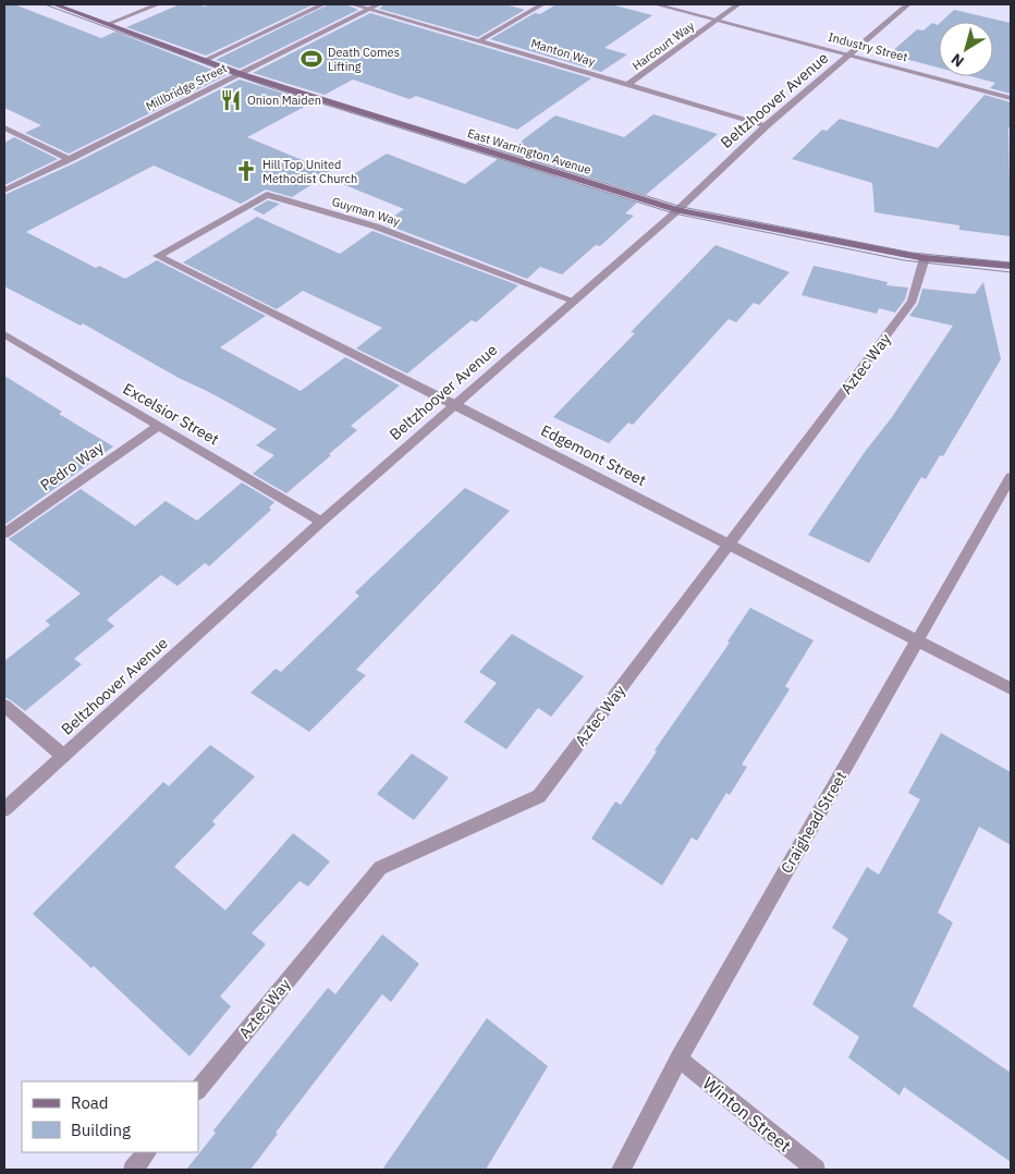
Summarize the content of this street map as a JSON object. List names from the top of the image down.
{
  "streets": {
    "main road": ["East Warrington Avenue"],
    "street": [
      "Harcourt Way",
      "Industry Street",
      "Manton Way",
      "Millbridge Street",
      "Beltzhoover Avenue",
      "Guyman Way",
      "Aztec Way",
      "Excelsior Street",
      "Edgemont Street",
      "Pedro Way",
      "Craighead Street",
      "Winton Street"
    ]
  },
  "crossings": [
    ["Harcourt Way", "Industry Street"],
    ["Harcourt Way", "Manton Way"],
    ["Industry Street", "Beltzhoover Avenue"],
    ["Manton Way", "Millbridge Street"],
    ["Manton Way", "Beltzhoover Avenue"],
    ["Millbridge Street", "East Warrington Avenue"],
    ["Beltzhoover Avenue", "East Warrington Avenue"],
    ["Beltzhoover Avenue", "Guyman Way"],
    ["Beltzhoover Avenue", "Excelsior Street"],
    ["Beltzhoover Avenue", "Edgemont Street"],
    ["East Warrington Avenue", "Aztec Way"],
    ["Guyman Way", "Edgemont Street"],
    ["Aztec Way", "Edgemont Street"],
    ["Excelsior Street", "Pedro Way"],
    ["Edgemont Street", "Craighead Street"],
    ["Craighead Street", "Winton Street"]
  ],
  "places": {
    "sports": ["Death Comes Lifting"],
    "restaurant": ["Onion Maiden"],
    "church": ["Hill Top United Methodist Church"]
  },
  "legend": ["Road", "Building"],
  "north": "bottom left"
}
